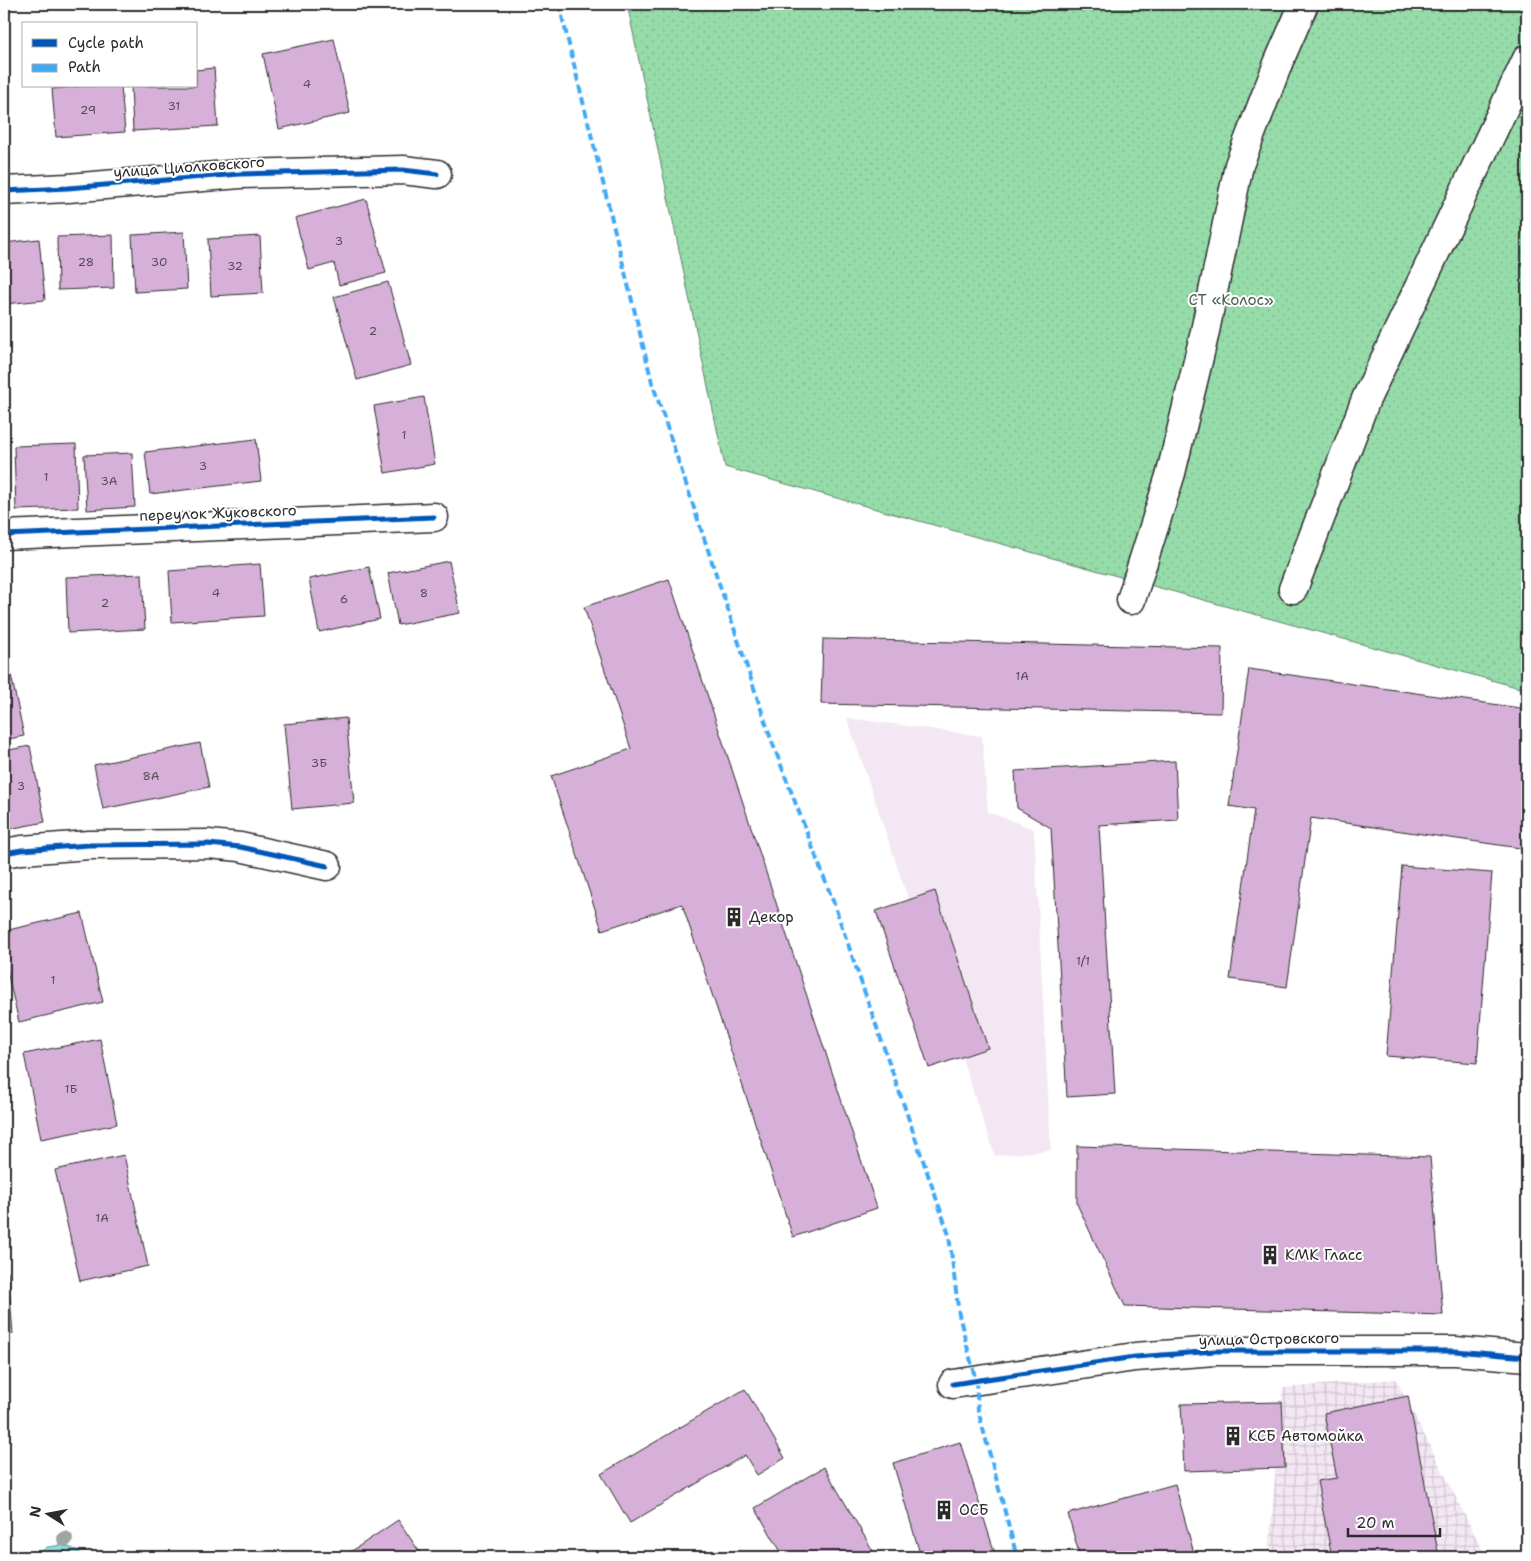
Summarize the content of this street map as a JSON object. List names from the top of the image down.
{
  "streets": {
    "street": ["улица Циолковского", "переулок Жуковского", "улица Островского"]
  },
  "parks": ["СТ «Колос»"],
  "places": {
    "building": [
      "Декор",
      "КМК Гласс",
      "КСБ Автомойка",
      "ОСБ"
    ]
  },
  "house_numbers": [
    "4",
    "31",
    "29",
    "3",
    "28",
    "30",
    "32",
    "2",
    "1",
    "3",
    "1",
    "3А",
    "4",
    "8",
    "6",
    "2",
    "1А",
    "3Б",
    "8А",
    "3",
    "1/1",
    "1",
    "1Б",
    "1А"
  ],
  "legend": ["Cycle path", "Path"],
  "scale_bar": "20 m",
  "north": "left"
}
